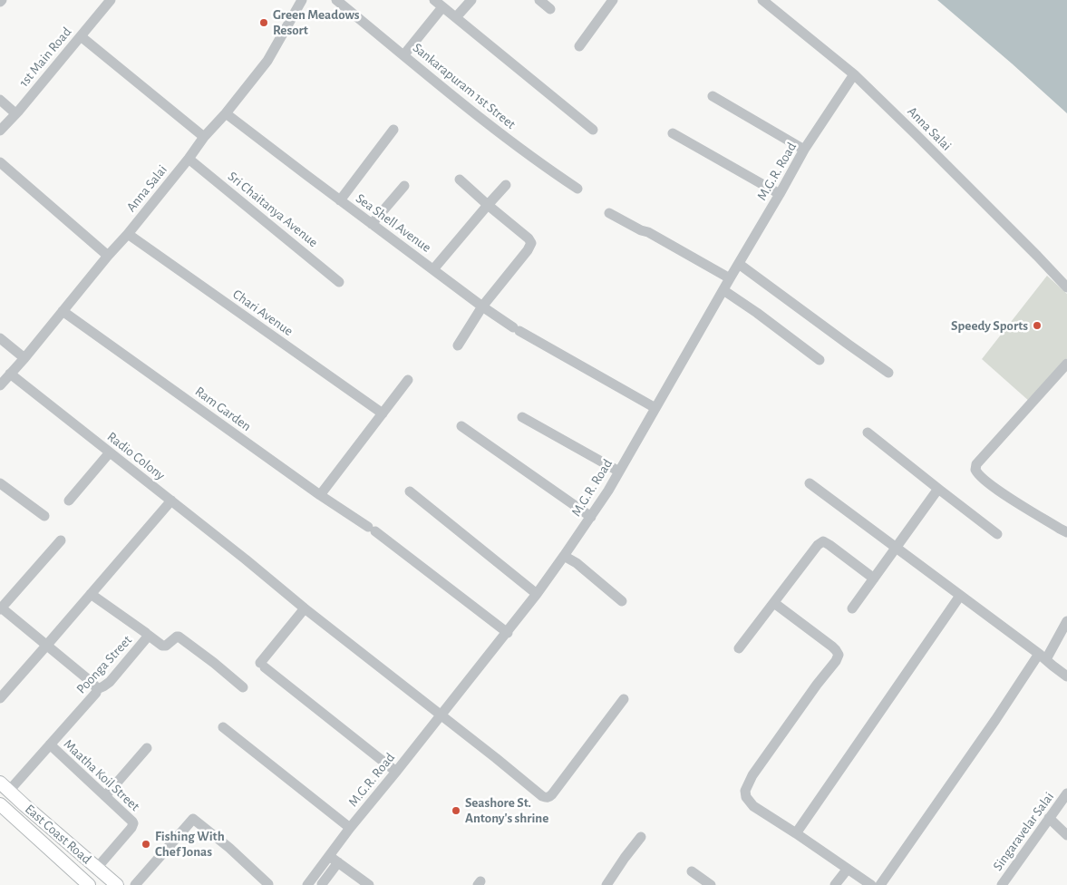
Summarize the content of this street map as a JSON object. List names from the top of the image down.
{
  "streets": {
    "main road": ["East Coast Road"],
    "street": [
      "1st Main Road",
      "Sankarapuram 1st Street",
      "Anna Salai",
      "M.G.R. Road",
      "Sri Chaitanya Avenue",
      "Sea Shell Avenue",
      "Chari Avenue",
      "Ram Garden",
      "Radio Colony",
      "Poonga Street",
      "Maatha Koil Street",
      "Singaravelar Salai"
    ]
  },
  "crossings": [
    ["Anna Salai", "M.G.R. Road"],
    ["Anna Salai", "Sri Chaitanya Avenue"],
    ["Anna Salai", "Sea Shell Avenue"],
    ["Anna Salai", "Chari Avenue"],
    ["Anna Salai", "Ram Garden"],
    ["Anna Salai", "Radio Colony"],
    ["M.G.R. Road", "Sea Shell Avenue"],
    ["M.G.R. Road", "Ram Garden"],
    ["M.G.R. Road", "Radio Colony"],
    ["Poonga Street", "Maatha Koil Street"],
    ["Poonga Street", "East Coast Road"],
    ["Maatha Koil Street", "East Coast Road"]
  ],
  "places": [
    "Green Meadows Resort",
    "Speedy Sports",
    "Seashore St. Antony's shrine",
    "Fishing With Chef Jonas"
  ]
}
